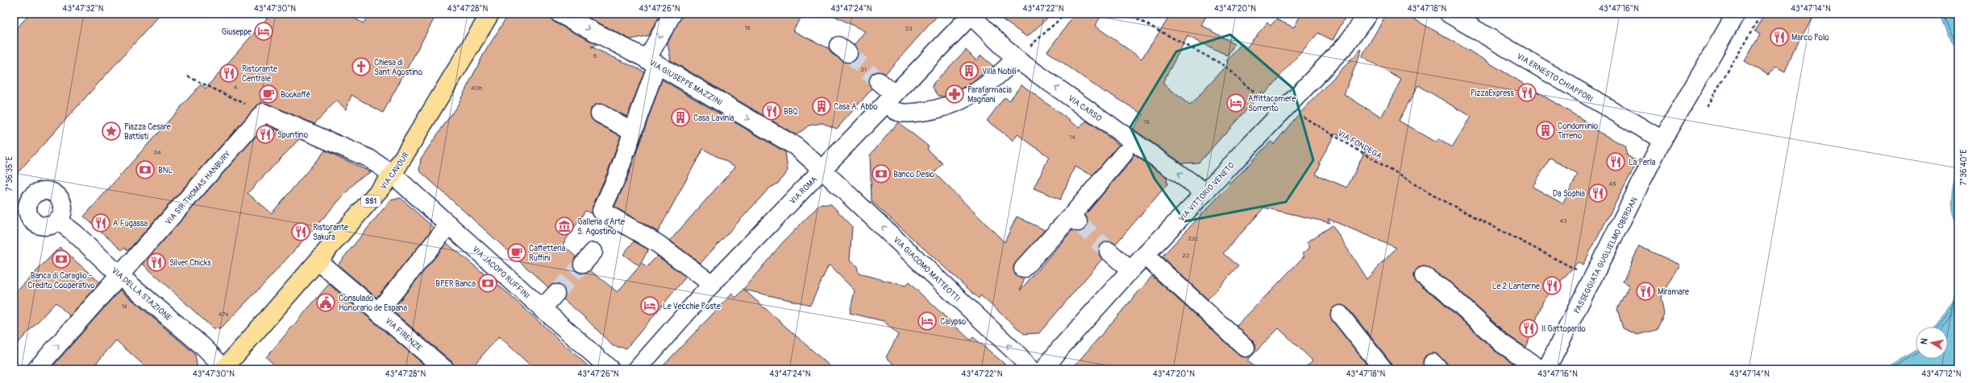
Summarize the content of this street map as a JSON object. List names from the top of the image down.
{
  "streets": {
    "main road": ["VIA CAVOUR", "SS1"],
    "street": [
      "VIA ERNESTO CHIAPPORI",
      "VIA GIUSEPPE MAZZINI",
      "VIA CARSO",
      "VIA SIR THOMAS HANBURY",
      "VIA ROMA",
      "VIA VITTORIO VENETO",
      "PASSEGGIATA GUGLIELMO OBERDAN",
      "VIA GIACOMO MATTEOTTI",
      "VIA JACOPO RUFFINI",
      "VIA DELLA STAZIONE",
      "VIA FIRENZE"
    ],
    "path": ["VIA FONDEGA"]
  },
  "crossings": [
    ["VIA ERNESTO CHIAPPORI", "PASSEGGIATA GUGLIELMO OBERDAN"],
    ["VIA GIUSEPPE MAZZINI", "VIA ROMA"],
    ["VIA GIUSEPPE MAZZINI", "VIA GIACOMO MATTEOTTI"],
    ["VIA CARSO", "VIA ROMA"],
    ["VIA CARSO", "VIA VITTORIO VENETO"],
    ["VIA FONDEGA", "VIA VITTORIO VENETO"],
    ["VIA FONDEGA", "PASSEGGIATA GUGLIELMO OBERDAN"],
    ["VIA CAVOUR", "VIA JACOPO RUFFINI"],
    ["VIA CAVOUR", "VIA DELLA STAZIONE"],
    ["VIA CAVOUR", "VIA FIRENZE"],
    ["VIA SIR THOMAS HANBURY", "VIA DELLA STAZIONE"],
    ["VIA ROMA", "VIA GIACOMO MATTEOTTI"]
  ],
  "one_way": [
    "VIA GIUSEPPE MAZZINI",
    "VIA CARSO",
    "VIA SIR THOMAS HANBURY",
    "VIA GIACOMO MATTEOTTI"
  ],
  "places": {
    "hotel": [
      "Giuseppe",
      "Affittacamere Sorrento",
      "Le Vecchie Poste",
      "Calypso"
    ],
    "restaurant": [
      "Marco Polo",
      "Ristorante Centrale",
      "PizzaExpress",
      "BBQ",
      "Spuntino",
      "La Perla",
      "Da Sophia",
      "A Fùgassa",
      "Ristorante Sakura",
      "Silver Chicks",
      "Le 2 Lanterne",
      "Miramare",
      "Il Gattopardo"
    ],
    "church": ["Chiesa di Sant'Agostino"],
    "building": [
      "Villa Nobili",
      "Casa A. Abbo",
      "Casa Lavinia",
      "Condominio Tirreno"
    ],
    "cafe": ["Bookaffè", "Caffetteria Ruffini"],
    "pharmacy": ["Parafarmacia Magnani"],
    "place": ["Piazza Cesare Battisti"],
    "bank": [
      "BNL",
      "Banco Desio",
      "Banca di Caraglio - Credito Cooperativo",
      "BPER Banca"
    ],
    "museum": ["Galleria d'Arte S. Agostino"],
    "public building": ["Consulado Honorario de Espana"]
  },
  "house_numbers": [
    "18",
    "33",
    "6",
    "31",
    "4",
    "40b",
    "15",
    "14",
    "34",
    "45",
    "43",
    "22c",
    "22",
    "1d",
    "47a"
  ],
  "north": "left",
  "coordinates": [
    "43°47'32\"N",
    "43°47'30\"N",
    "43°47'28\"N",
    "43°47'26\"N",
    "43°47'24\"N",
    "43°47'22\"N",
    "43°47'20\"N",
    "43°47'18\"N",
    "43°47'16\"N",
    "43°47'14\"N",
    "7°36'40\"E",
    "7°36'35\"E",
    "43°47'12\"N"
  ]
}
